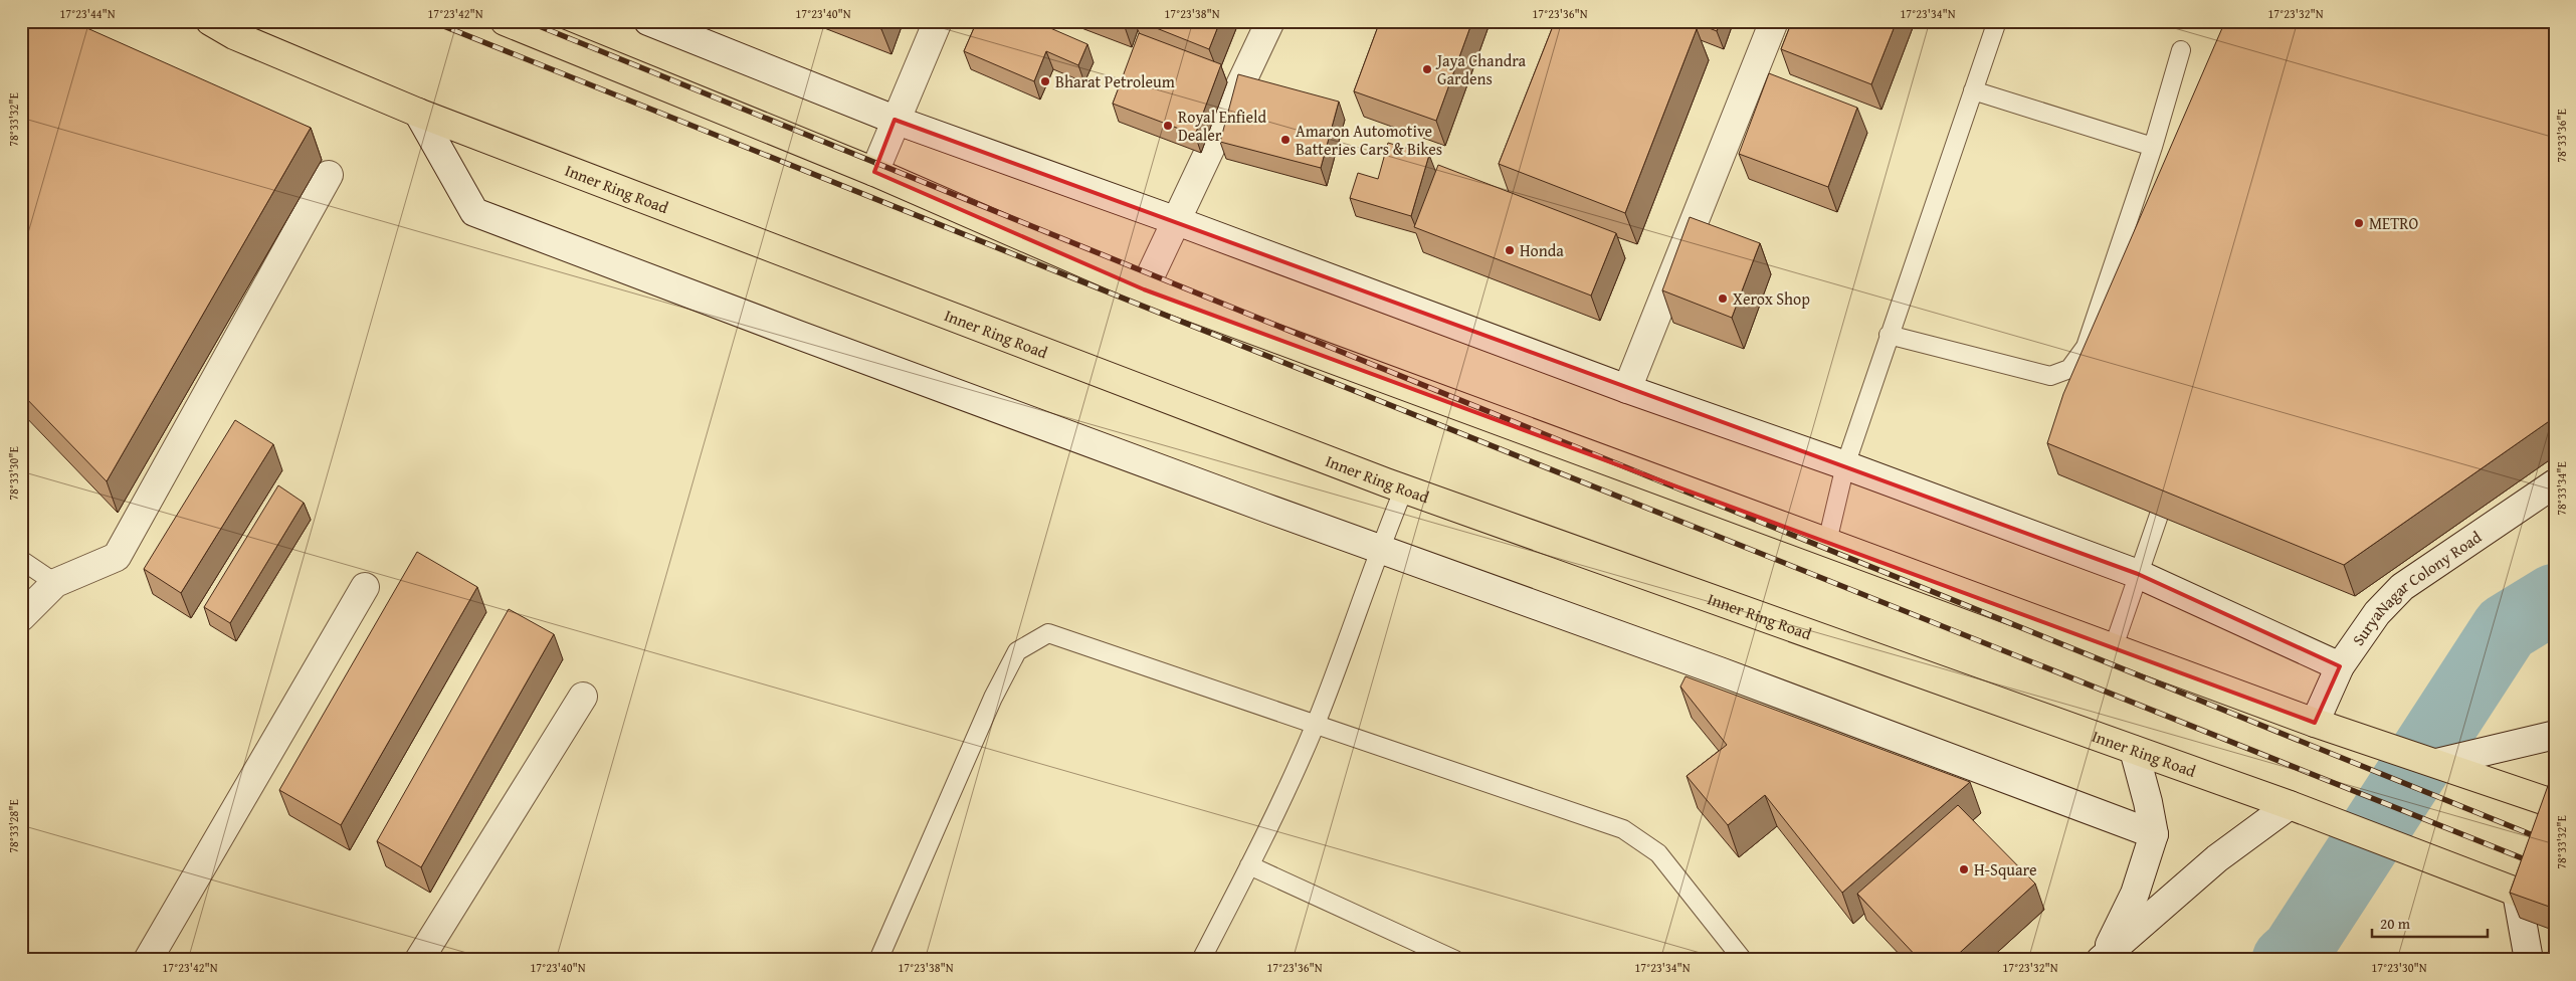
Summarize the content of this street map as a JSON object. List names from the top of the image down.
{
  "streets": {
    "highway": ["Inner Ring Road"],
    "street": ["SuryaNagar Colony Road"]
  },
  "places": [
    "Jaya Chandra Gardens",
    "Bharat Petroleum",
    "Royal Enfield Dealer",
    "Amaron Automotive Batteries Cars & Bikes",
    "METRO",
    "Honda",
    "Xerox Shop",
    "H-Square"
  ],
  "scale_bar": "20 m",
  "coordinates": [
    "17°23'44\"N",
    "17°23'42\"N",
    "17°23'40\"N",
    "17°23'38\"N",
    "17°23'36\"N",
    "17°23'34\"N",
    "17°23'32\"N",
    "78°33'32\"E",
    "78°33'36\"E",
    "78°33'30\"E",
    "78°33'34\"E",
    "78°33'28\"E",
    "17°23'30\"N"
  ]
}
